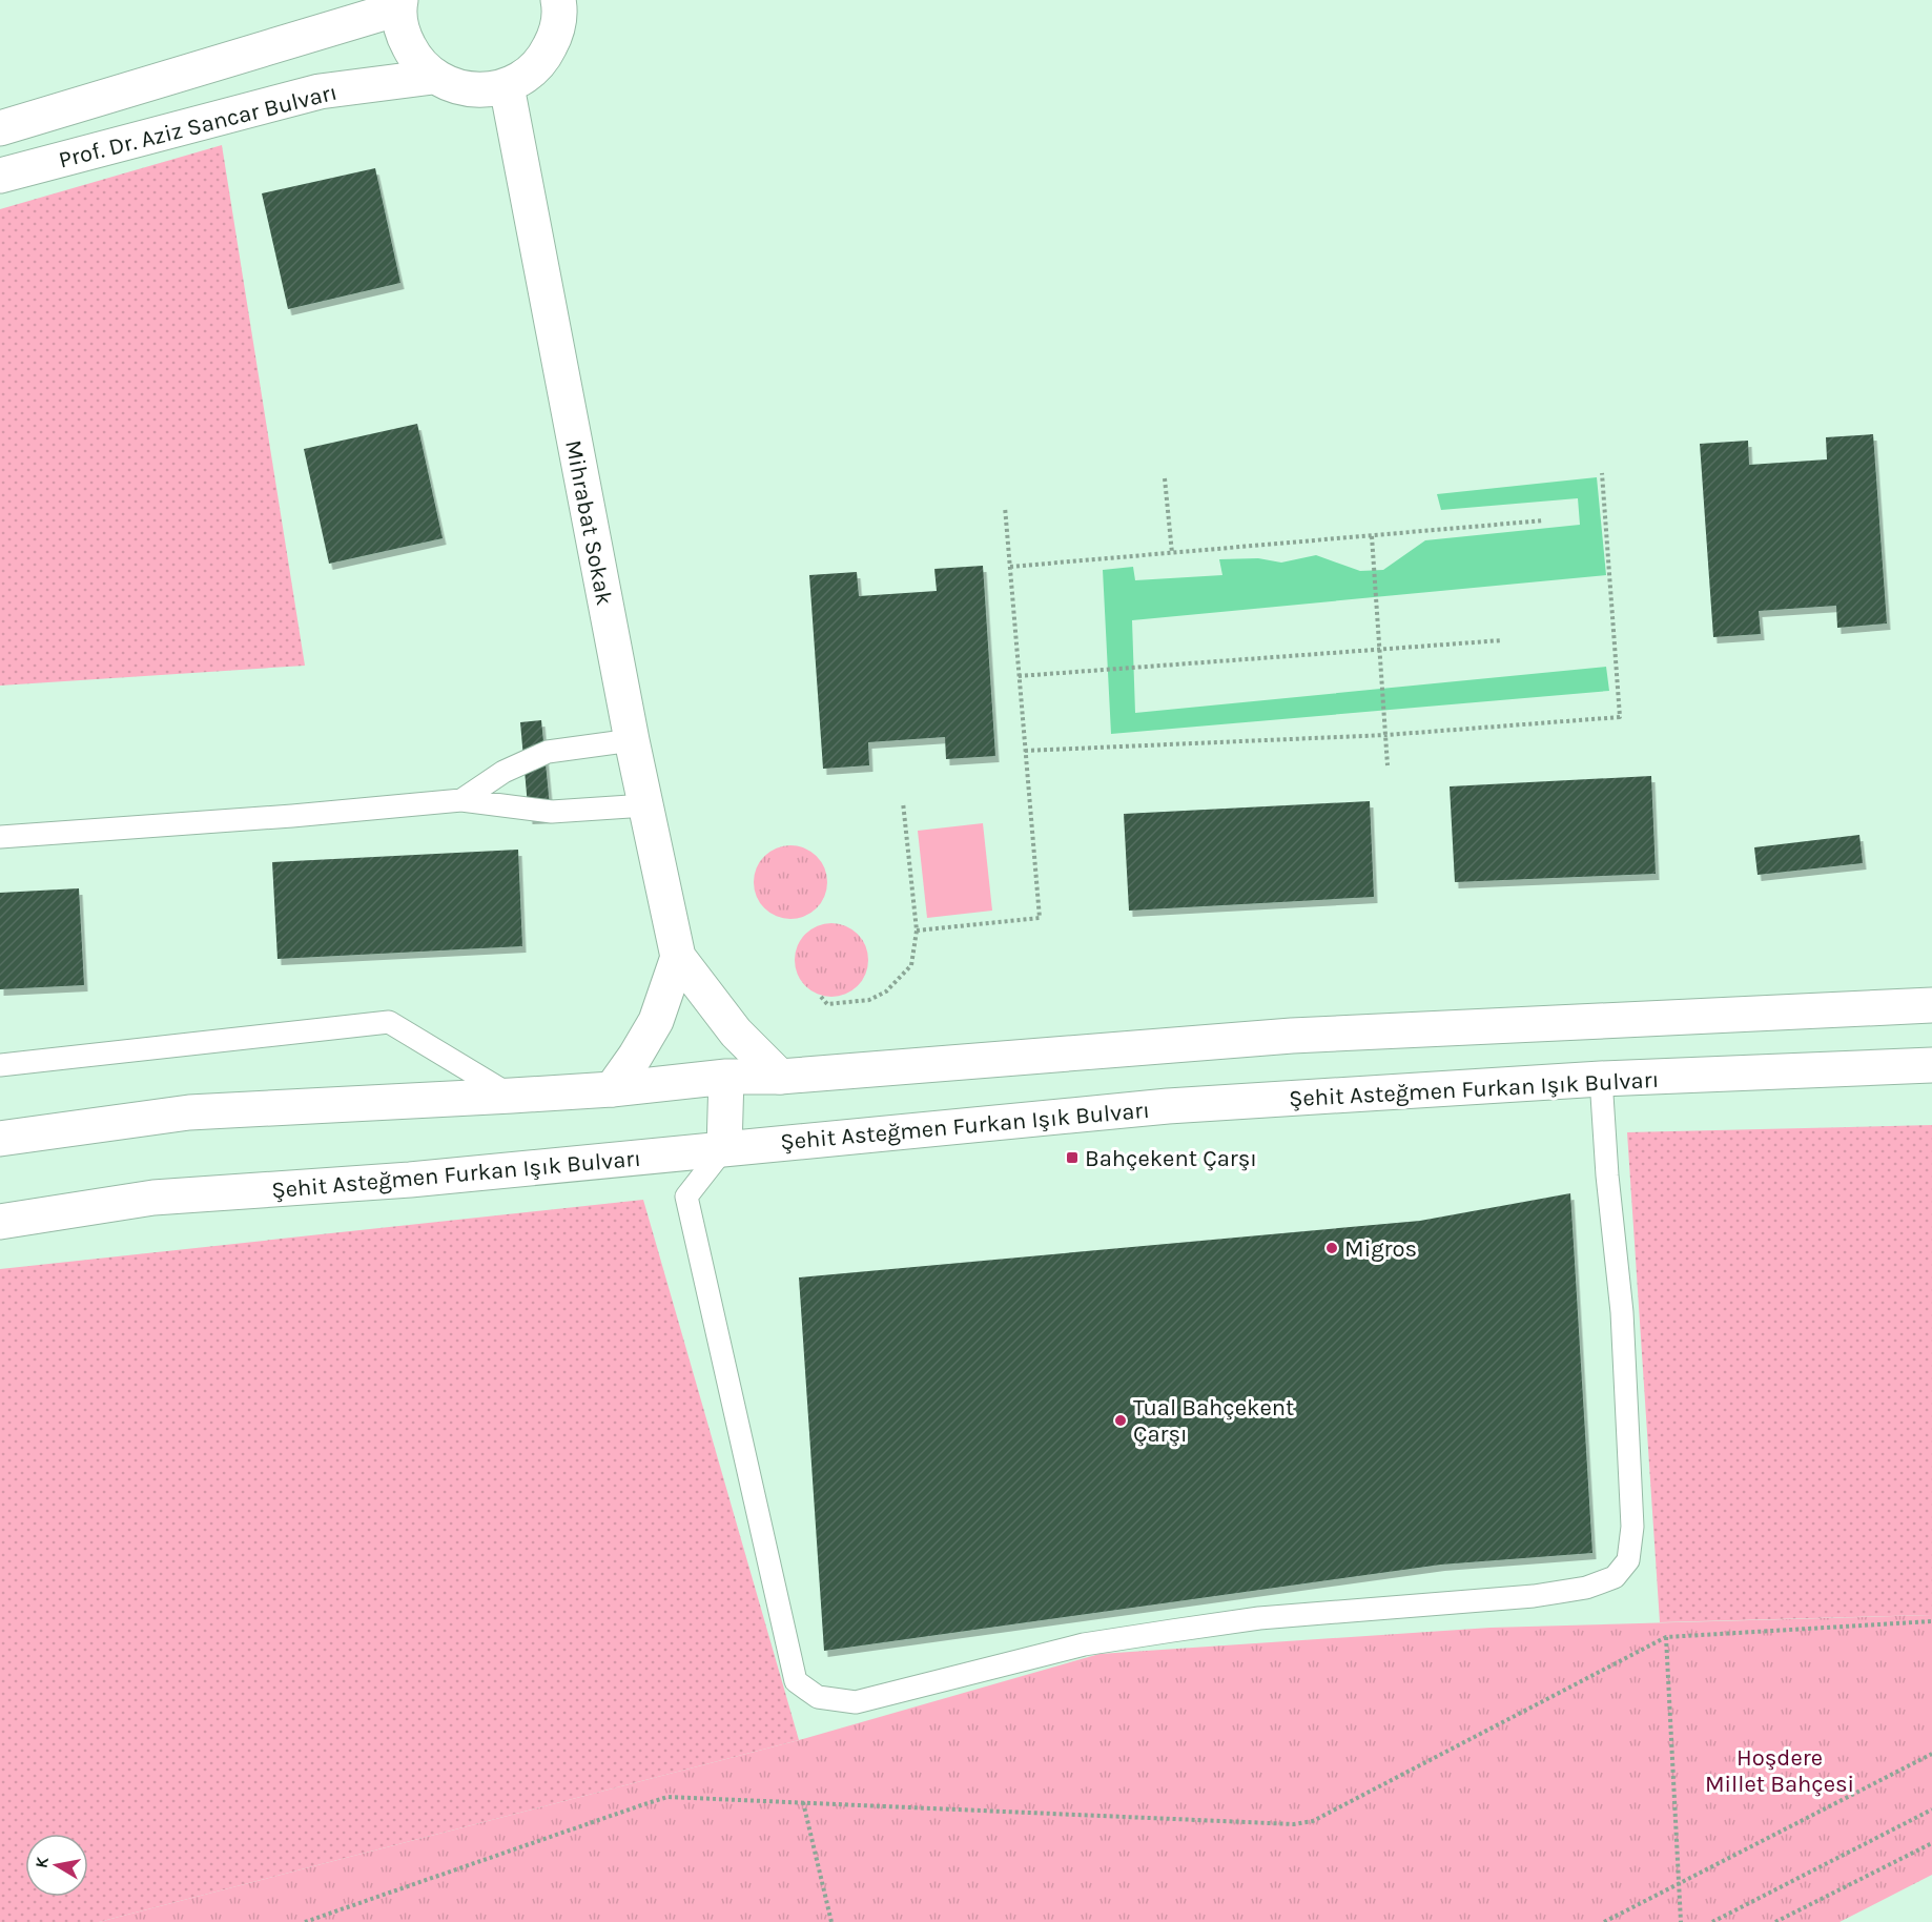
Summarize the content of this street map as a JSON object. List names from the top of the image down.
{
  "streets": {
    "main road": ["Prof. Dr. Aziz Sancar Bulvarı", "Mihrabat Sokak", "Şehit Asteğmen Furkan Işık Bulvarı"]
  },
  "crossings": [
    ["Prof. Dr. Aziz Sancar Bulvarı", "Mihrabat Sokak"]
  ],
  "parks": ["Hoşdere Millet Bahçesi"],
  "places": {
    "transit": ["Bahçekent Çarşı"],
    "other": ["Migros", "Tual Bahçekent Çarşı"]
  },
  "north": "left"
}
